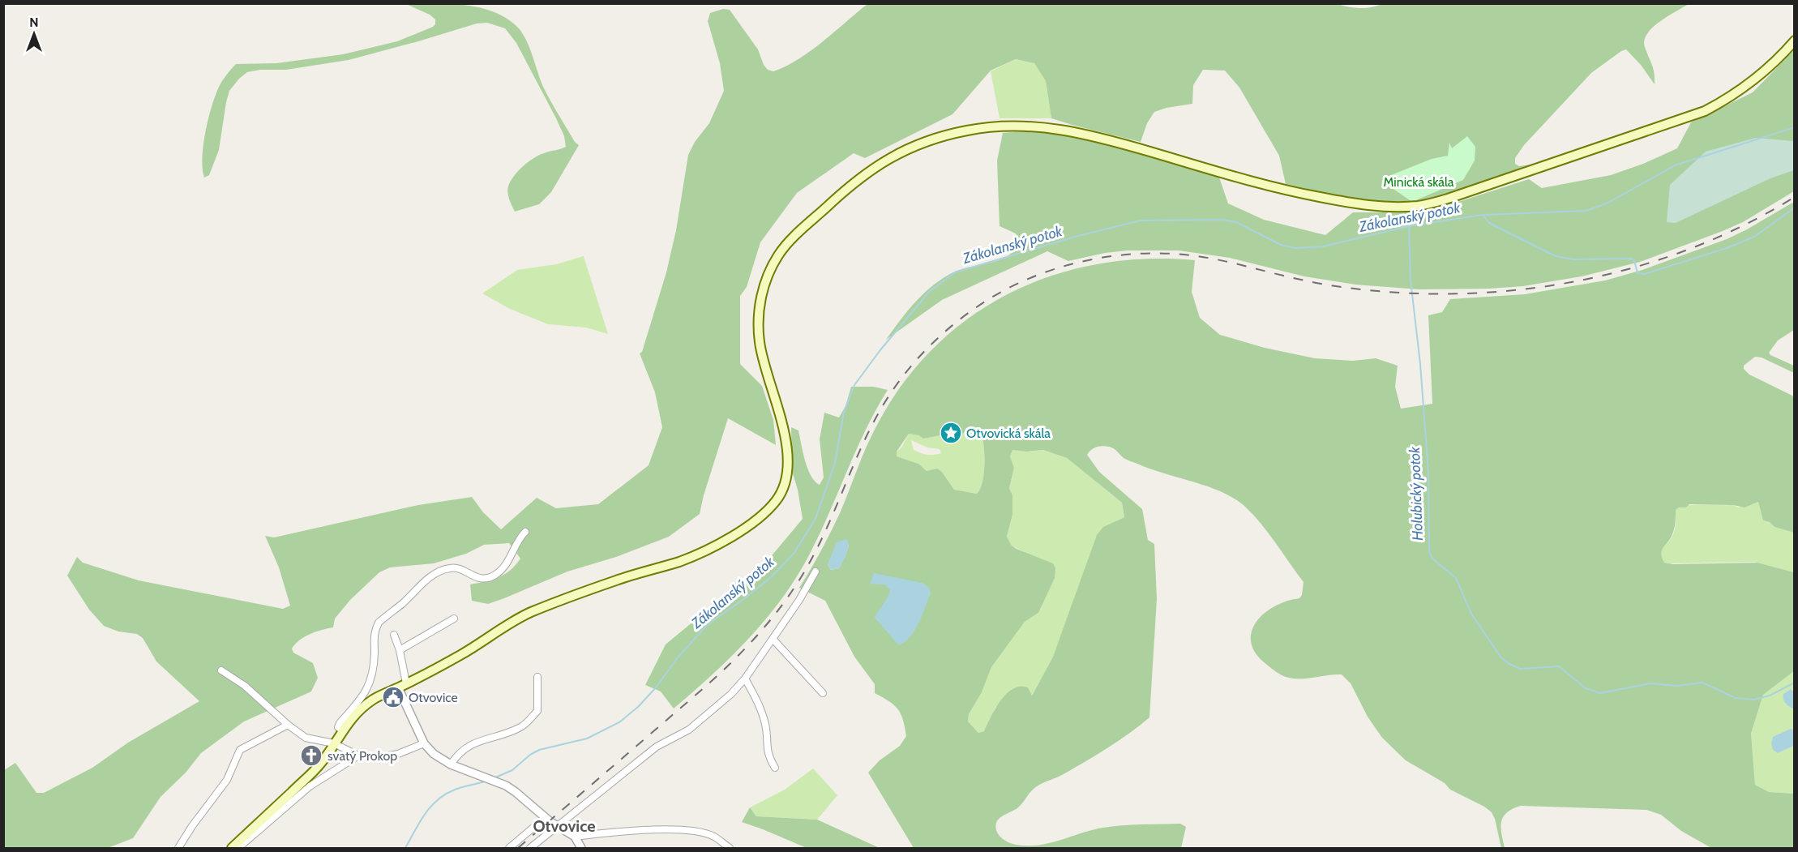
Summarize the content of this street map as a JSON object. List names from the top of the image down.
{
  "districts": ["Otvovice"],
  "water": ["Zákolanský potok", "Holubický potok"],
  "parks": ["Minická skála"],
  "places": {
    "place": ["Otvovická skála"],
    "public building": ["Otvovice"],
    "church": ["svatý Prokop"]
  },
  "north": "top"
}
